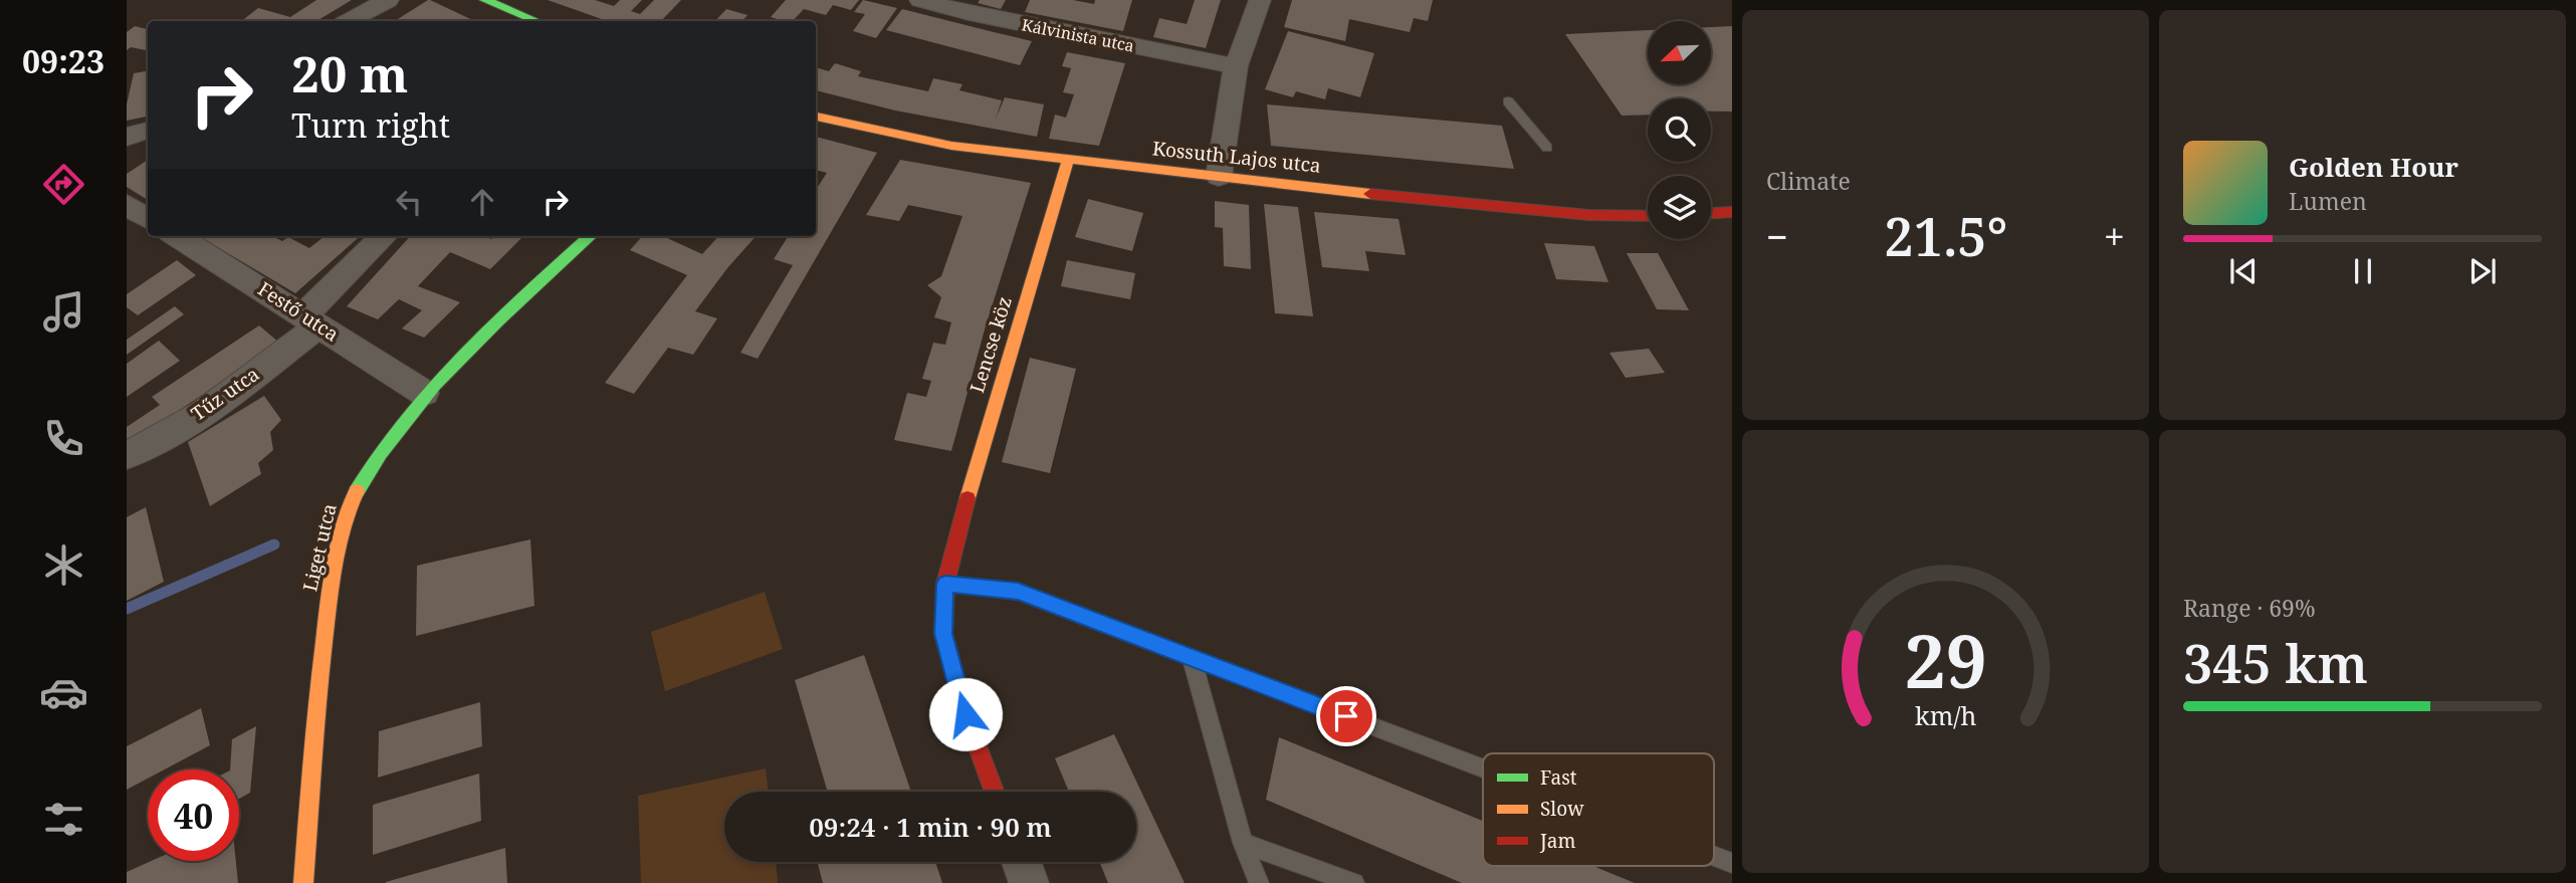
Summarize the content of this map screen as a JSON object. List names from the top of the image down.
{
  "streets": {
    "street": [
      "Kálvinista utca",
      "Kossuth Lajos utca",
      "Festő utca",
      "Lencse köz",
      "Tűz utca",
      "Liget utca"
    ]
  },
  "crossings": [
    ["Kossuth Lajos utca", "Lencse köz"],
    ["Festő utca", "Tűz utca"],
    ["Festő utca", "Liget utca"]
  ],
  "legend": ["Fast", "Slow", "Jam"],
  "north": "bottom left",
  "page": {
    "tabs": "09:23",
    "tile": [
      "Climate",
      ["Range · 69%", "345 km"]
    ],
    "turn": ["20 m", "Turn right"],
    "song": ["Golden Hour", "Lumen"],
    "heat": ["−", "21.5°", "+"],
    "limit": "40",
    "trip": "09:24 · 1 min · 90 m",
    "gauge": ["29", "km/h"]
  }
}
